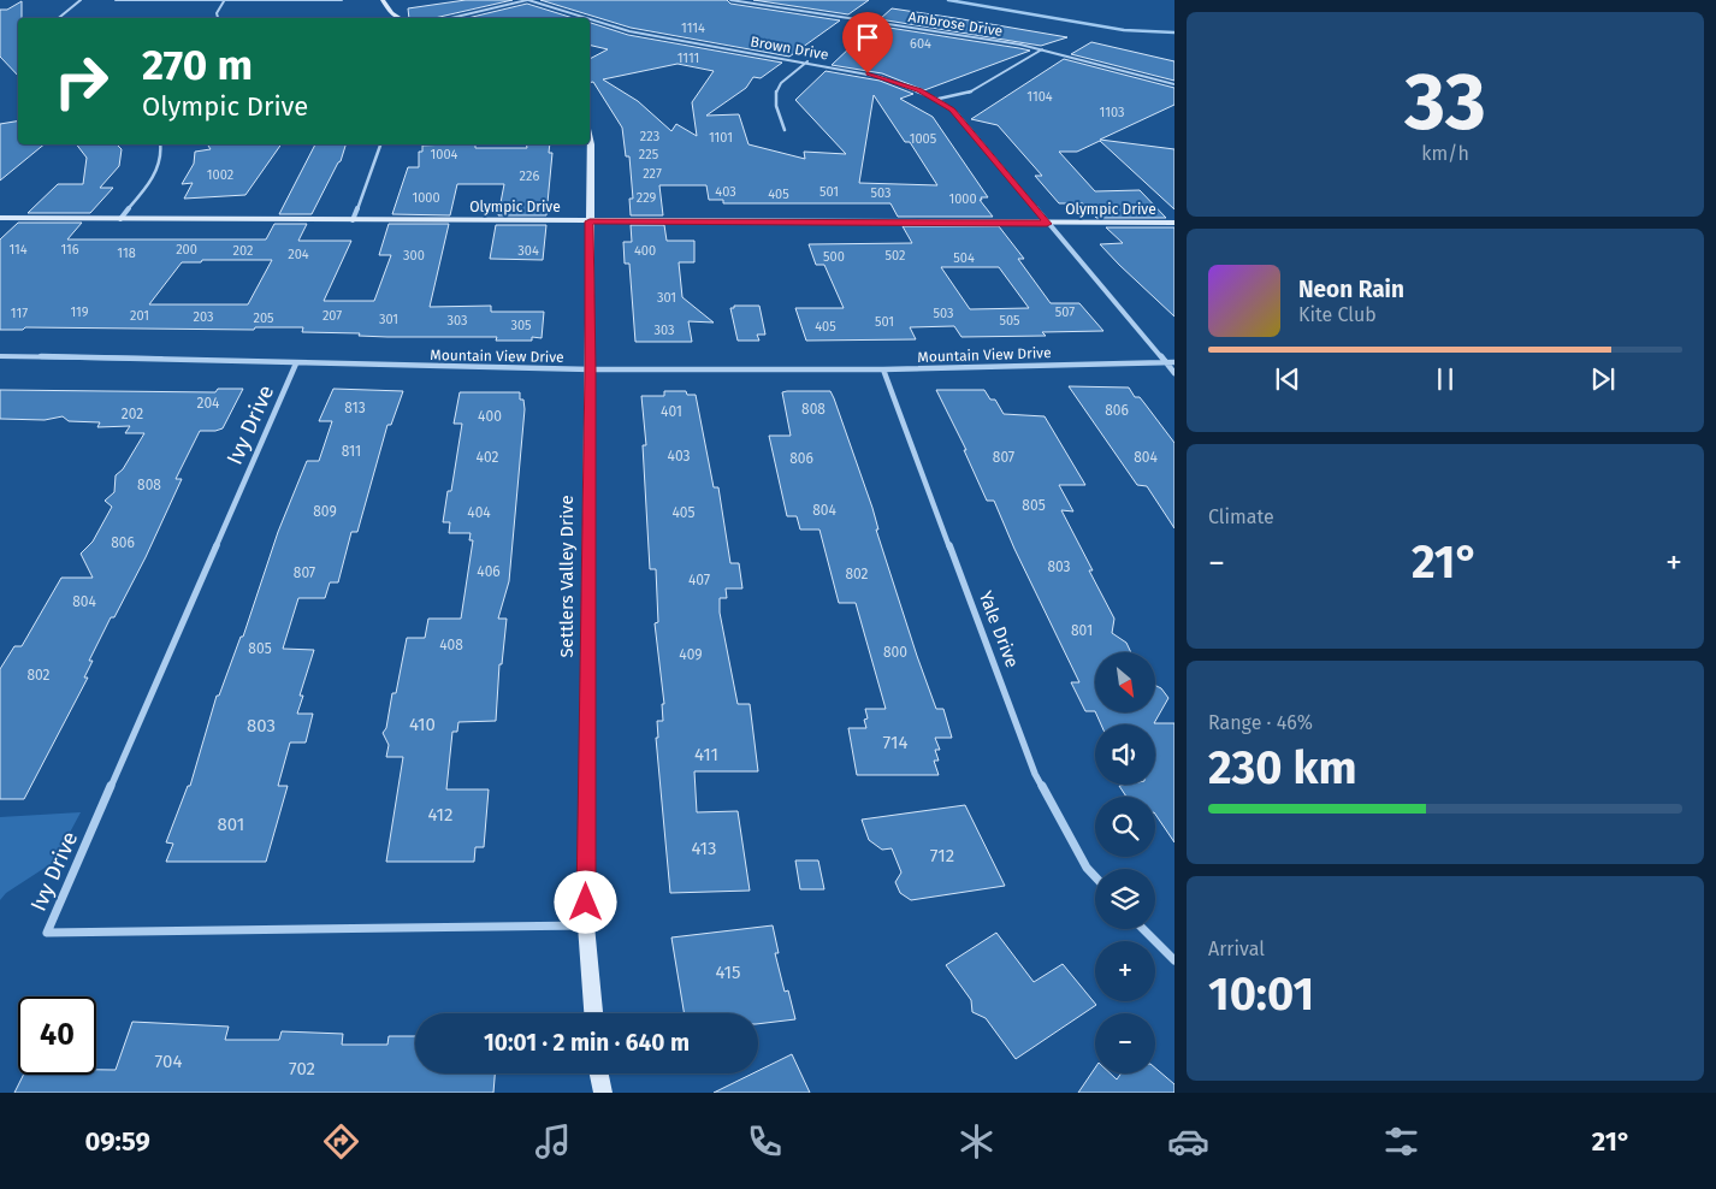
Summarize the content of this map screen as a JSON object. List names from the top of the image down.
{
  "streets": {
    "street": [
      "Ambrose Drive",
      "Brown Drive",
      "Olympic Drive",
      "Mountain View Drive",
      "Ivy Drive",
      "Settlers Valley Drive",
      "Yale Drive"
    ]
  },
  "crossings": [
    ["Brown Drive", "Olympic Drive"],
    ["Brown Drive", "Mountain View Drive"],
    ["Olympic Drive", "Settlers Valley Drive"],
    ["Mountain View Drive", "Ivy Drive"],
    ["Mountain View Drive", "Settlers Valley Drive"],
    ["Mountain View Drive", "Yale Drive"],
    ["Ivy Drive", "Settlers Valley Drive"]
  ],
  "house_numbers": [
    "1114",
    "604",
    "1111",
    "1104",
    "1103",
    "223",
    "1101",
    "1005",
    "1004",
    "225",
    "227",
    "1002",
    "226",
    "403",
    "501",
    "503",
    "405",
    "1000",
    "229",
    "1000",
    "114",
    "116",
    "200",
    "202",
    "304",
    "400",
    "118",
    "204",
    "300",
    "502",
    "500",
    "504",
    "301",
    "119",
    "507",
    "117",
    "503",
    "201",
    "207",
    "203",
    "205",
    "301",
    "303",
    "505",
    "501",
    "305",
    "405",
    "303",
    "204",
    "813",
    "808",
    "806",
    "401",
    "202",
    "400",
    "811",
    "403",
    "402",
    "807",
    "804",
    "806",
    "808",
    "805",
    "804",
    "809",
    "404",
    "405",
    "806",
    "803",
    "406",
    "807",
    "802",
    "407",
    "804",
    "801",
    "408",
    "805",
    "800",
    "409",
    "802",
    "410",
    "803",
    "714",
    "411",
    "412",
    "801",
    "413",
    "712",
    "415",
    "704",
    "702"
  ],
  "north": "bottom right",
  "page": {
    "tile": [
      ["33", "km/h"],
      "Climate",
      ["Range · 46%", "230 km"],
      ["Arrival", "10:01"]
    ],
    "turn": ["270 m", "Olympic Drive"],
    "song": ["Neon Rain", "Kite Club"],
    "heat": ["−", "21°", "+"],
    "map_buttons": ["+", "−"],
    "limit": "40",
    "trip": "10:01 · 2 min · 640 m",
    "tabs": ["09:59", "21°"]
  }
}
